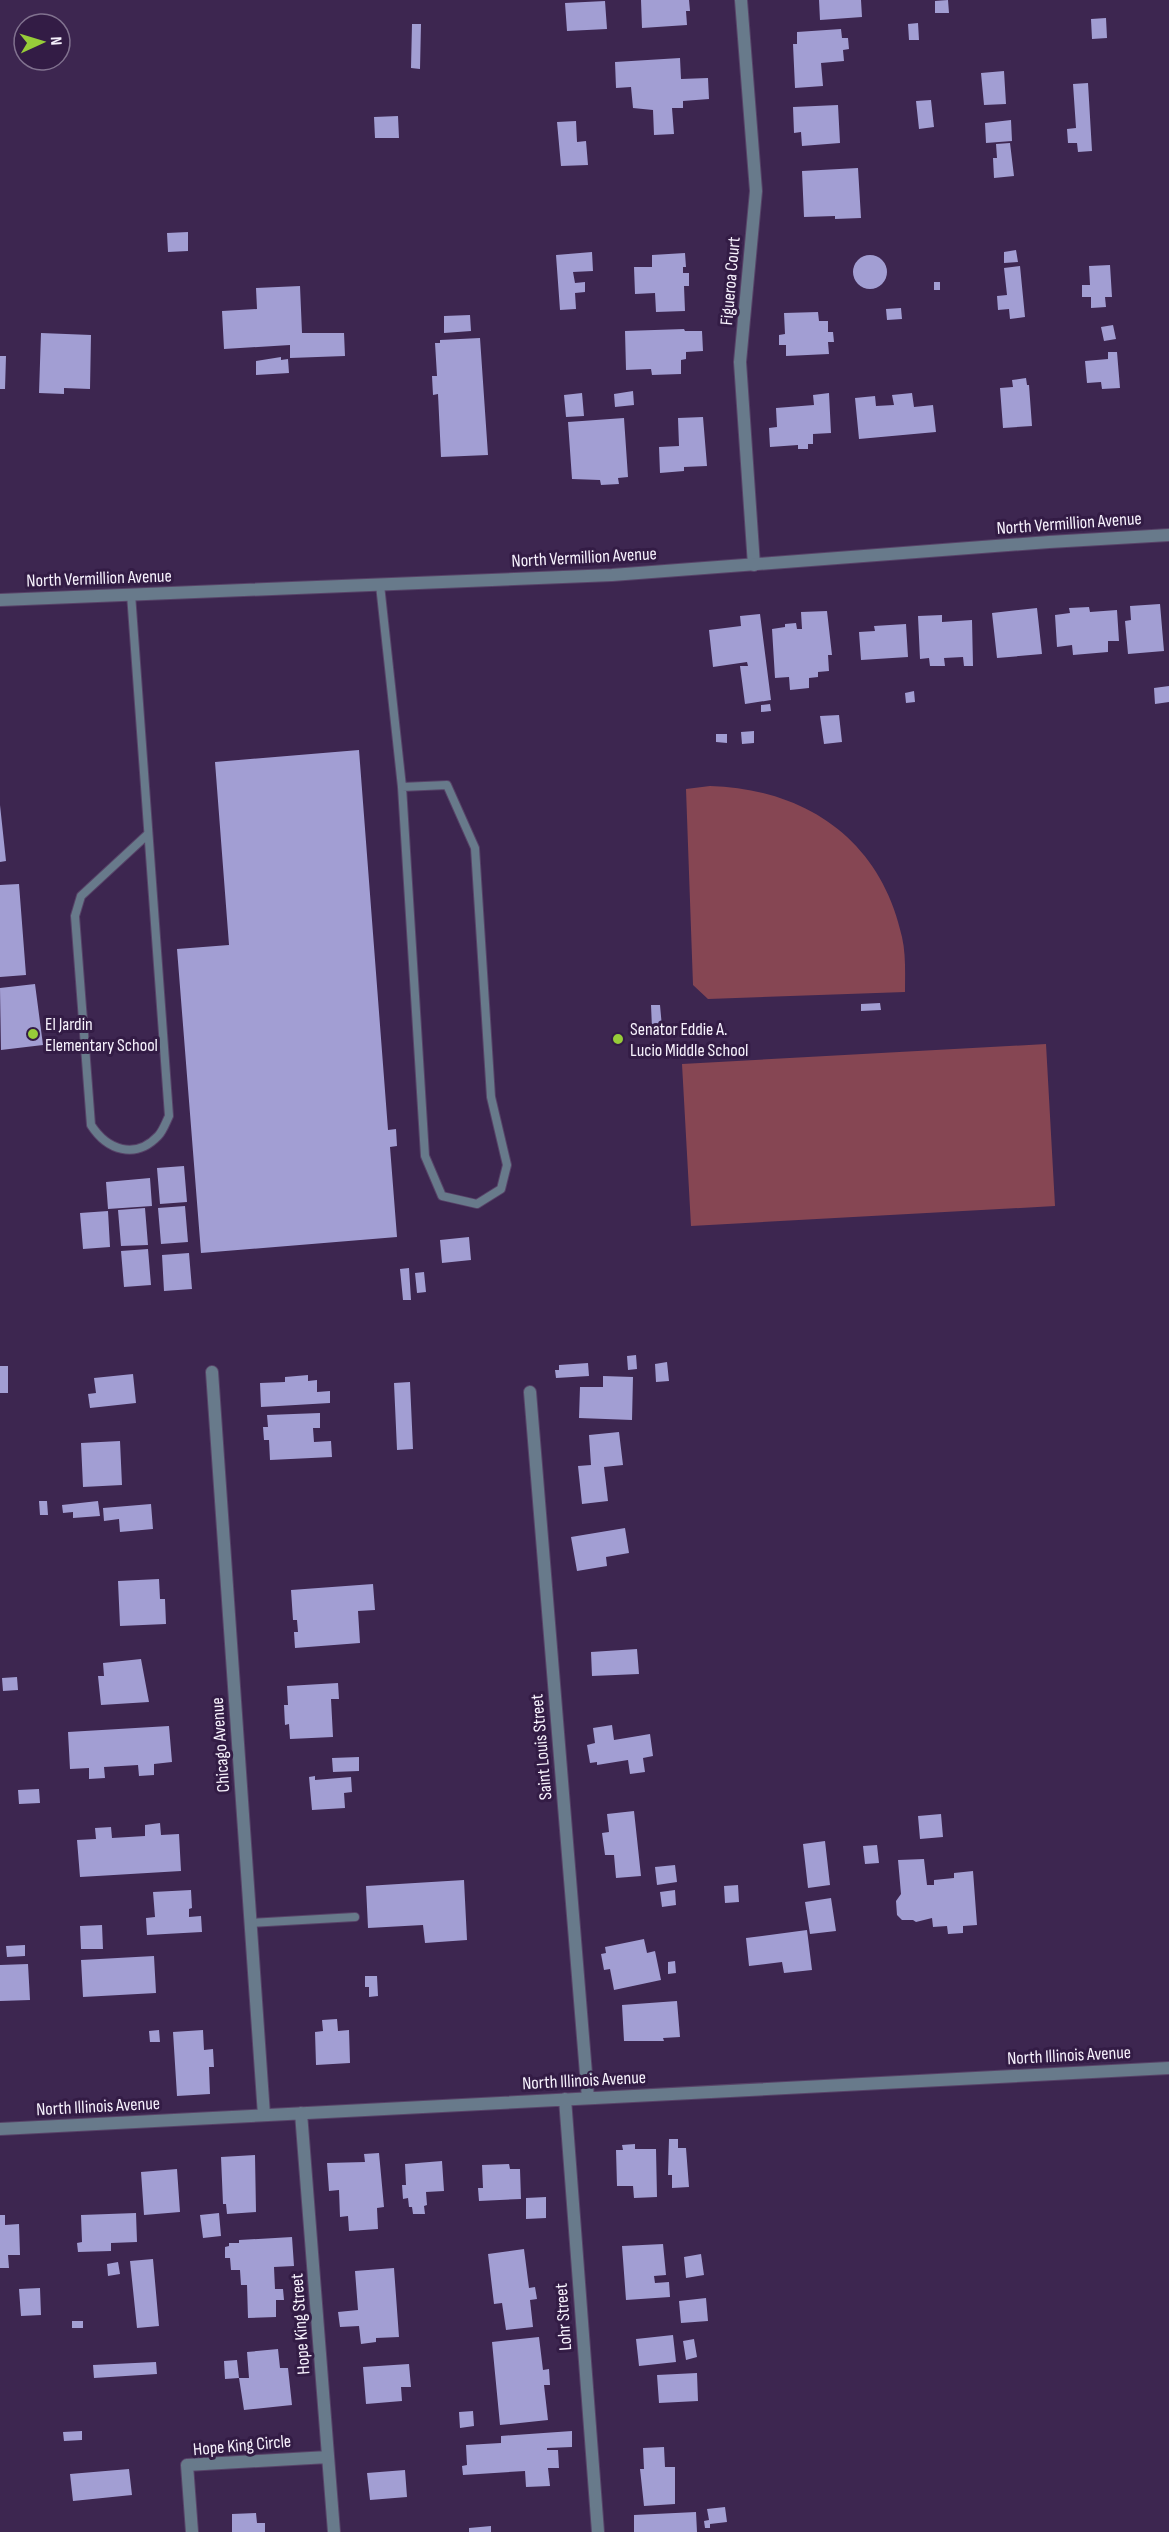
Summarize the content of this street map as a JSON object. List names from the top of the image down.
{
  "streets": {
    "street": [
      "Figueroa Court",
      "North Vermillion Avenue",
      "Chicago Avenue",
      "Saint Louis Street",
      "North Illinois Avenue",
      "Lohr Street",
      "Hope King Street",
      "Hope King Circle"
    ]
  },
  "crossings": [
    ["Figueroa Court", "North Vermillion Avenue"],
    ["Chicago Avenue", "North Illinois Avenue"],
    ["Saint Louis Street", "North Illinois Avenue"],
    ["North Illinois Avenue", "Lohr Street"],
    ["North Illinois Avenue", "Hope King Street"],
    ["Hope King Street", "Hope King Circle"]
  ],
  "places": ["El Jardin Elementary School", "Senator Eddie A. Lucio Middle School"],
  "north": "right"
}
